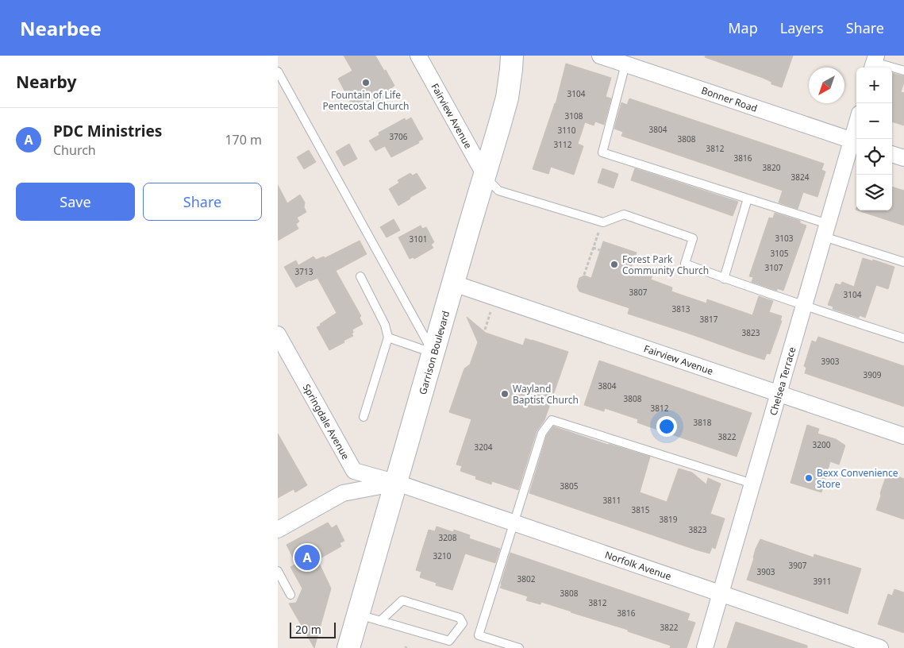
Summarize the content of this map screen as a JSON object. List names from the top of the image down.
{
  "streets": {
    "main road": ["Garrison Boulevard"],
    "street": [
      "Bonner Road",
      "Fairview Avenue",
      "Chelsea Terrace",
      "Springdale Avenue",
      "Norfolk Avenue"
    ]
  },
  "crossings": [
    ["Bonner Road", "Chelsea Terrace"],
    ["Fairview Avenue", "Garrison Boulevard"],
    ["Fairview Avenue", "Chelsea Terrace"],
    ["Garrison Boulevard", "Springdale Avenue"],
    ["Garrison Boulevard", "Norfolk Avenue"],
    ["Chelsea Terrace", "Norfolk Avenue"],
    ["Springdale Avenue", "Norfolk Avenue"]
  ],
  "places": [
    "Fountain of Life Pentecostal Church",
    "Forest Park Community Church",
    "Wayland Baptist Church",
    "Bexx Convenience Store"
  ],
  "house_numbers": [
    "3104",
    "3108",
    "3804",
    "3110",
    "3706",
    "3808",
    "3112",
    "3812",
    "3816",
    "3820",
    "3824",
    "3103",
    "3101",
    "3105",
    "3107",
    "3713",
    "3807",
    "3104",
    "3813",
    "3817",
    "3823",
    "3903",
    "3909",
    "3804",
    "3808",
    "3812",
    "3818",
    "3822",
    "3200",
    "3204",
    "3805",
    "3811",
    "3815",
    "3819",
    "3823",
    "3208",
    "3210",
    "3907",
    "3903",
    "3802",
    "3911",
    "3808",
    "3812",
    "3816",
    "3822"
  ],
  "scale_bar": "20 m",
  "north": "bottom left",
  "page": {
    "header": "Nearbee",
    "nav": ["Map", "Layers", "Share"],
    "heading": "Nearby",
    "map_buttons": ["+", "−"],
    "list": [
      {
        "mark": "A",
        "name": "PDC Ministries",
        "note": "Church",
        "value": "170 m"
      }
    ],
    "buttons": ["Save", "Share"],
    "pins": "A",
    "scale": "20 m"
  }
}
